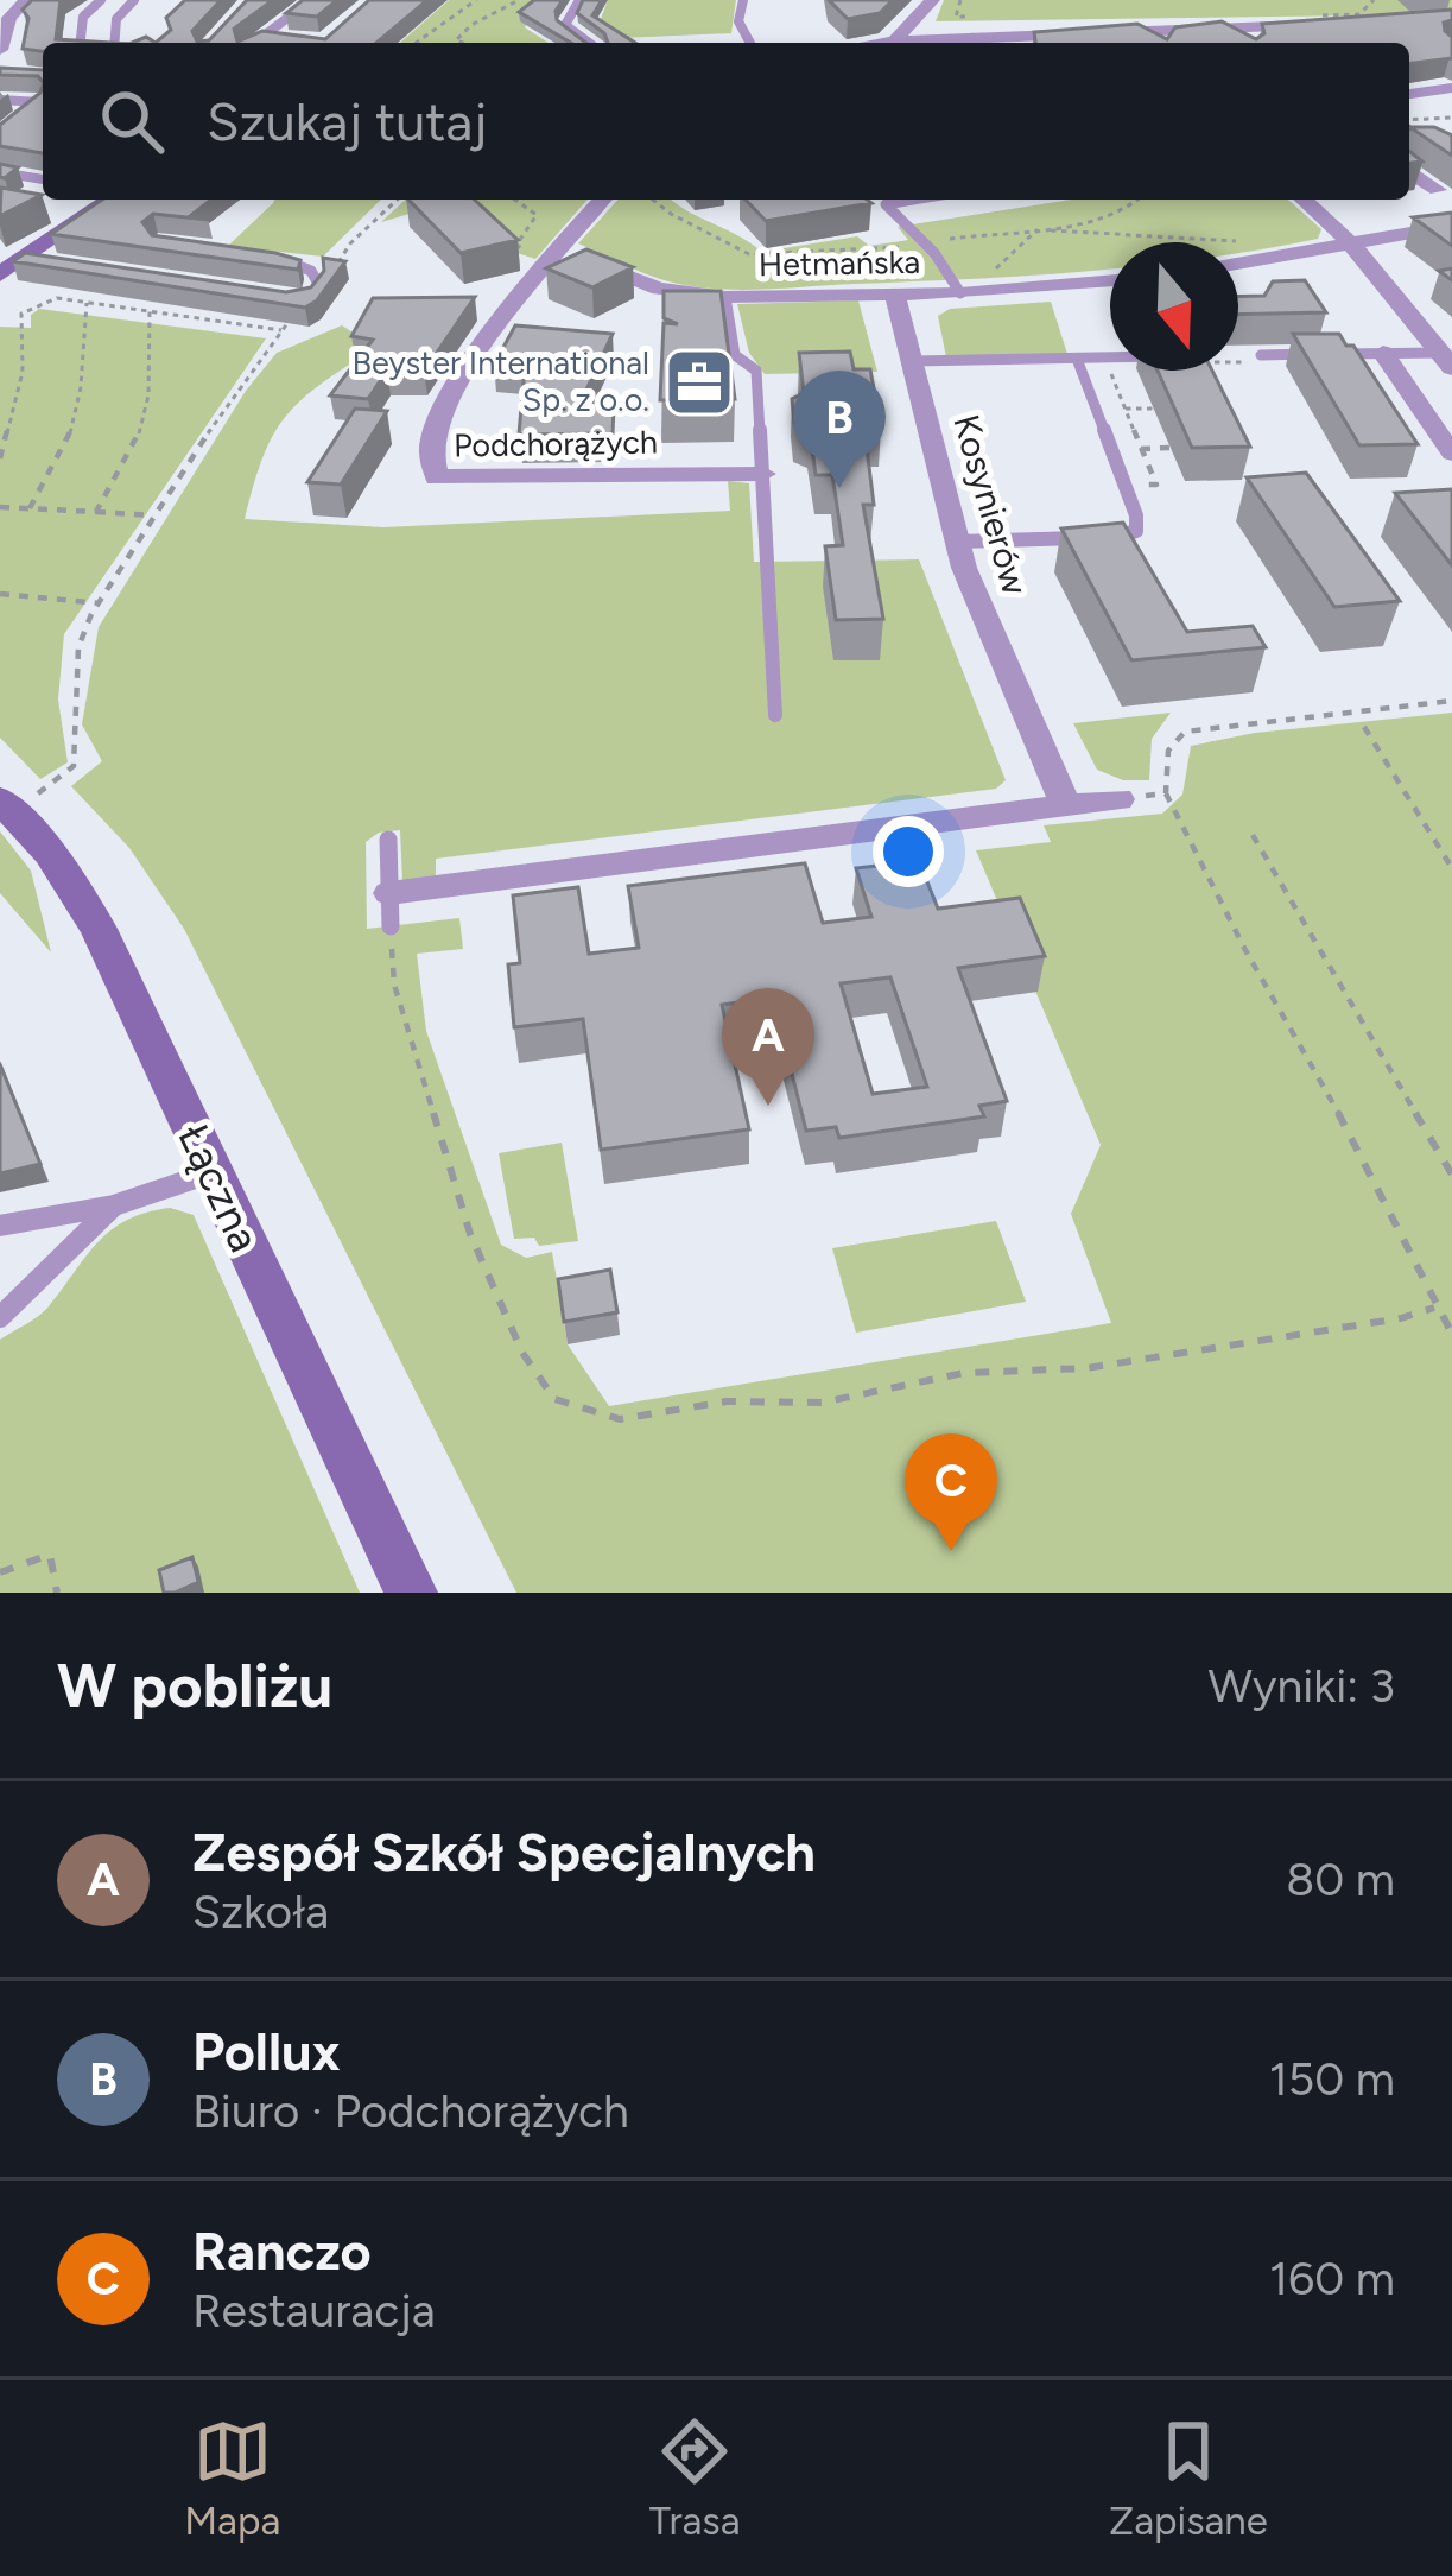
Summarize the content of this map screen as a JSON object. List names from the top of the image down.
{
  "streets": {
    "main road": ["Łączna"],
    "street": ["Hetmańska", "Podchorążych", "Kosynierów"]
  },
  "crossings": [
    ["Hetmańska", "Podchorążych"],
    ["Hetmańska", "Kosynierów"]
  ],
  "places": {
    "office": ["Beyster International Sp. z o.o."]
  },
  "north": "bottom",
  "page": {
    "search": "Szukaj tutaj",
    "pins": ["B", "A", "C"],
    "heading": ["W pobliżu", "Wyniki: 3"],
    "list": [
      {
        "mark": "A",
        "name": "Zespół Szkół Specjalnych",
        "note": "Szkoła",
        "value": "80 m"
      },
      {
        "mark": "B",
        "name": "Pollux",
        "note": "Biuro · Podchorążych",
        "value": "150 m"
      },
      {
        "mark": "C",
        "name": "Ranczo",
        "note": "Restauracja",
        "value": "160 m"
      }
    ],
    "nav": ["Mapa", "Trasa", "Zapisane"]
  }
}
